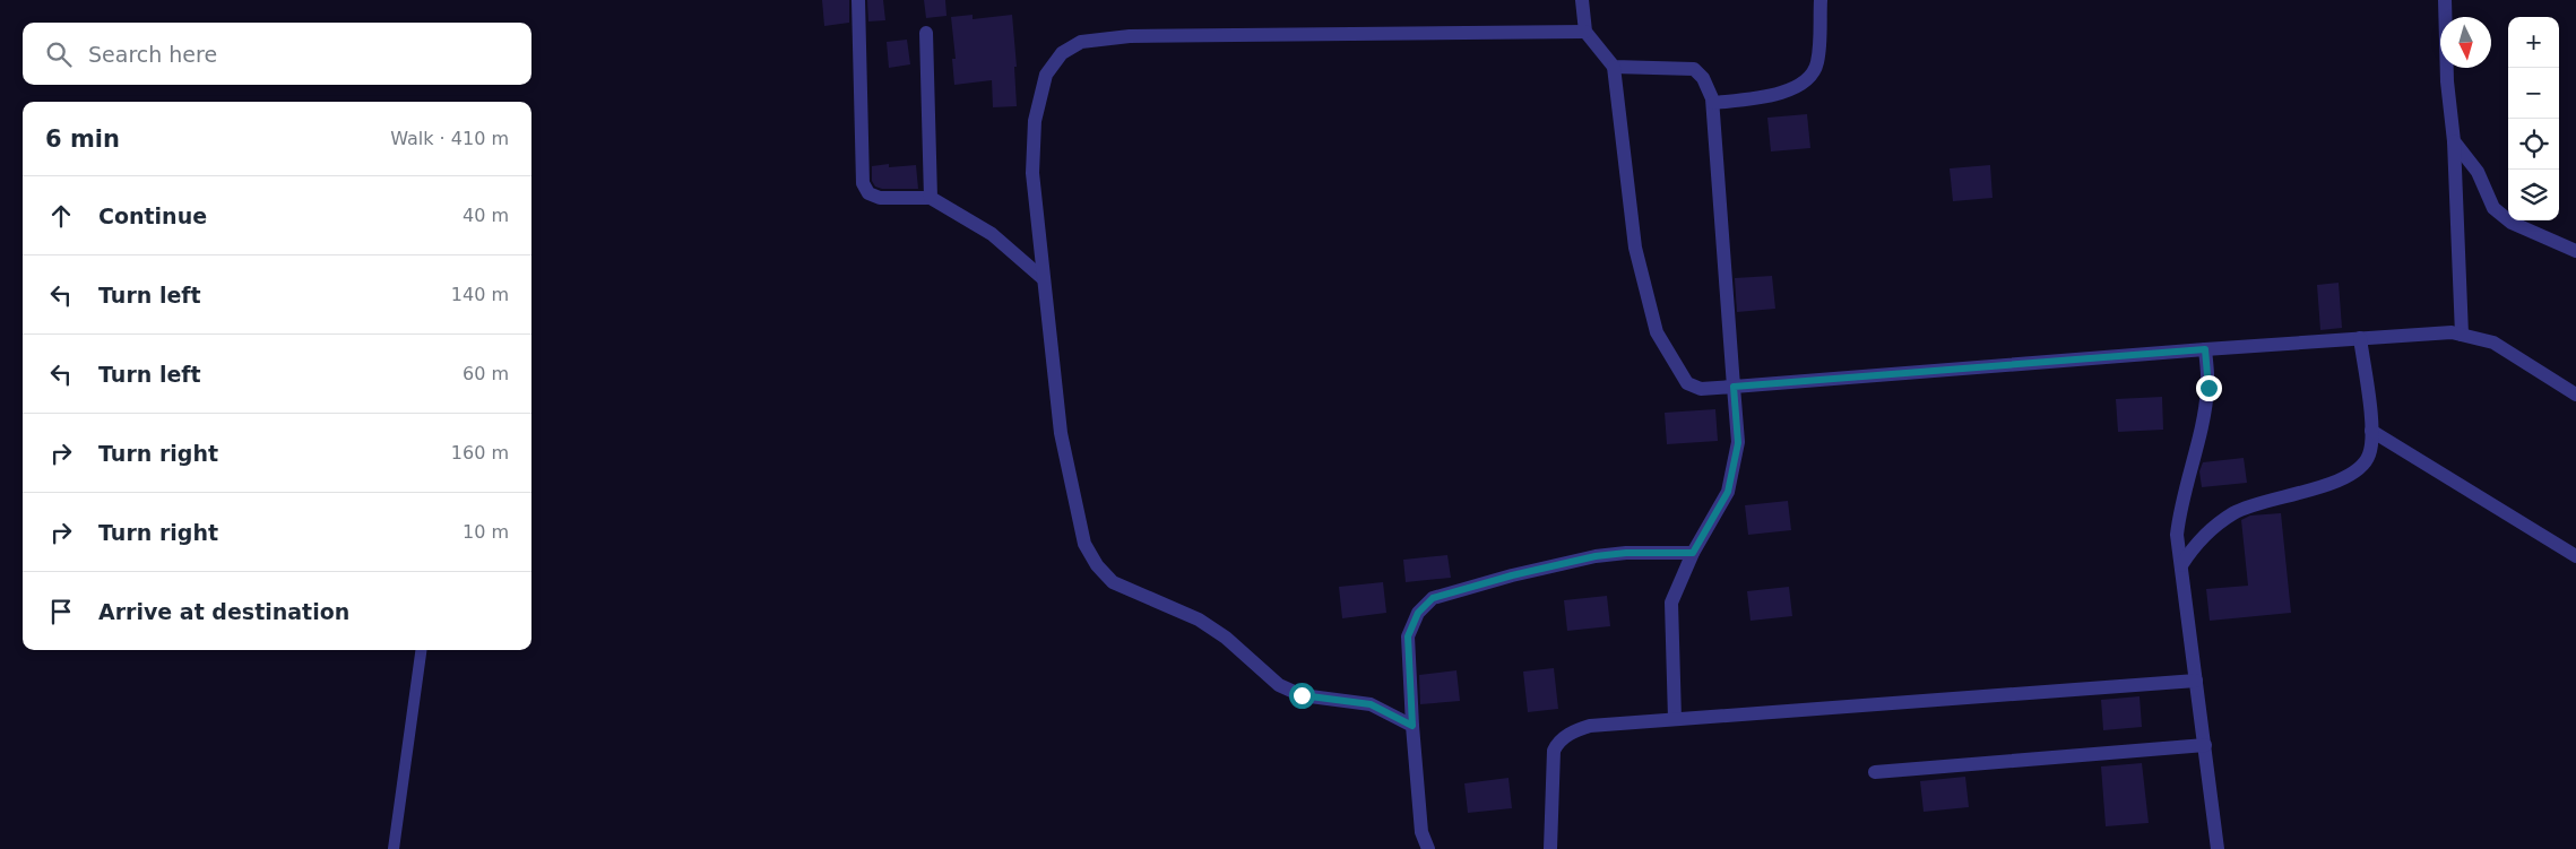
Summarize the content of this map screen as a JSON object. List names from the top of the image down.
{
  "north": "bottom",
  "page": {
    "map_buttons": ["+", "−"],
    "search": "Search here",
    "heading": ["6 min", "Walk · 410 m"],
    "list": [
      ["Continue", "40 m"],
      ["Turn left", "140 m"],
      ["Turn left", "60 m"],
      ["Turn right", "160 m"],
      ["Turn right", "10 m"],
      "Arrive at destination"
    ]
  }
}
